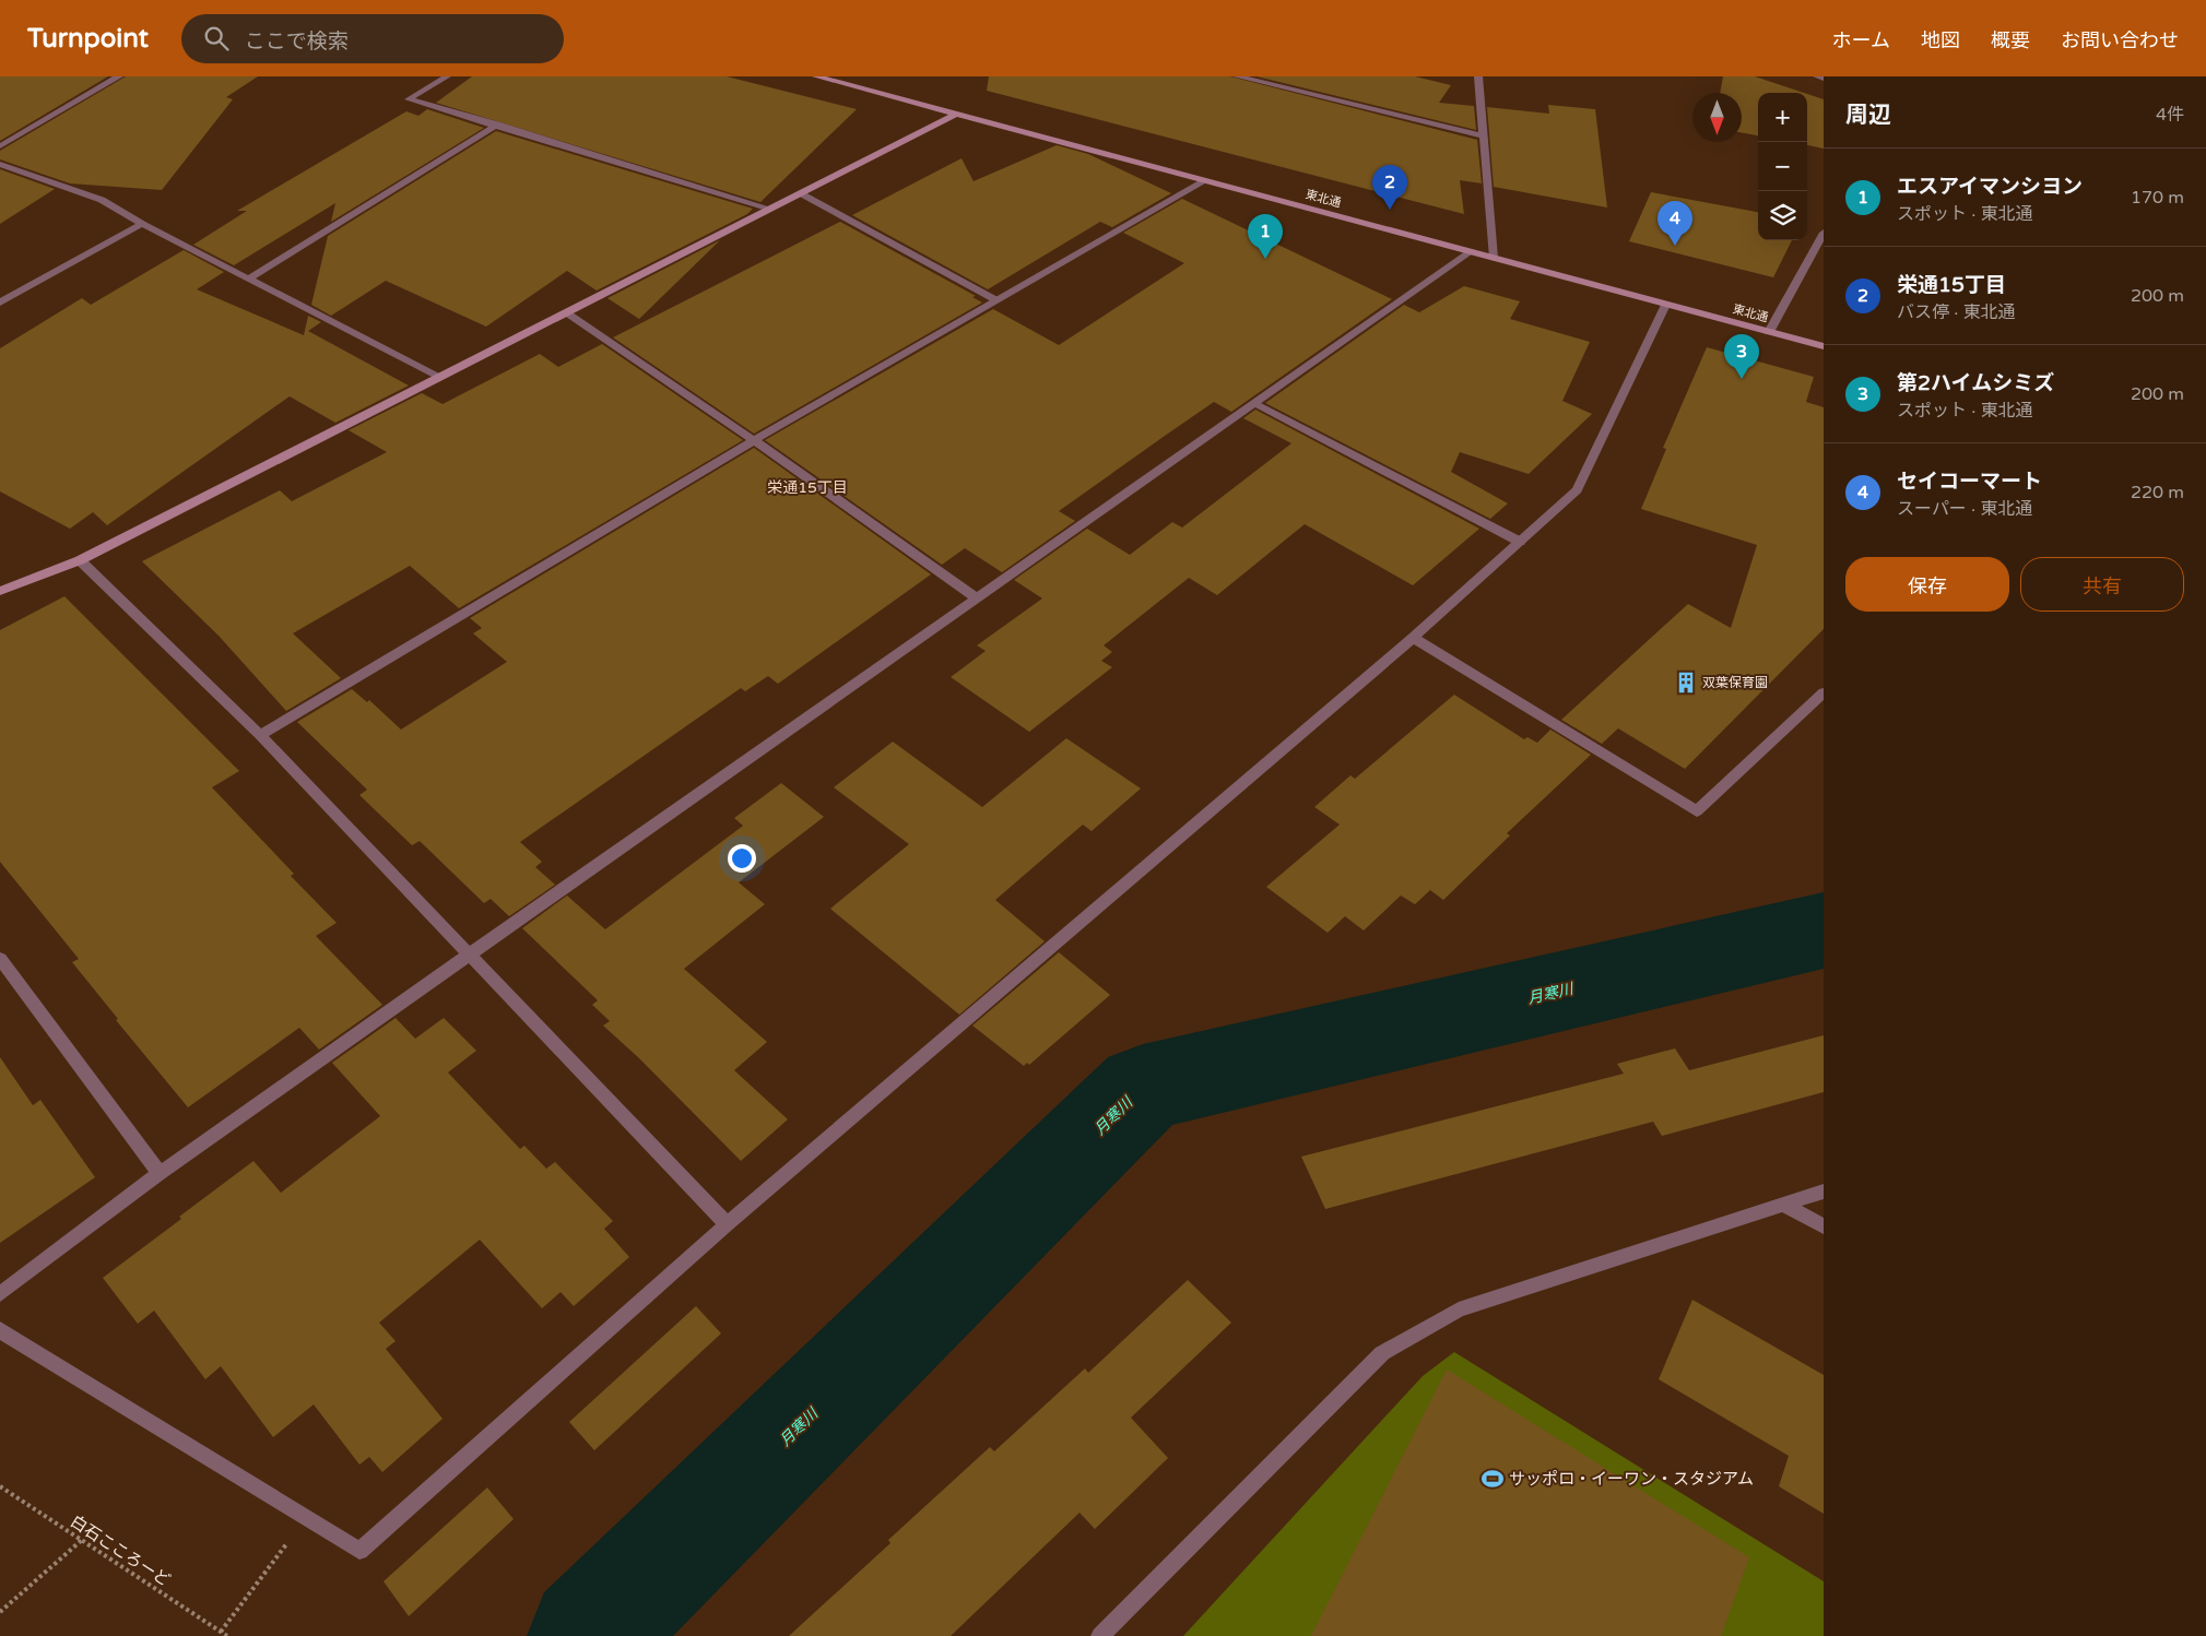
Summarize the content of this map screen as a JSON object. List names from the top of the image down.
{
  "streets": {
    "street": ["東北通"],
    "path": ["白石こころーど"]
  },
  "districts": ["栄通15丁目"],
  "water": ["月寒川"],
  "places": {
    "building": ["双葉保育園"],
    "sports": ["サッポロ・イーワン・スタジアム"]
  },
  "north": "bottom",
  "page": {
    "header": "Turnpoint",
    "search": "ここで検索",
    "nav": [
      "ホーム",
      "地図",
      "概要",
      "お問い合わせ"
    ],
    "heading": ["周辺", "4件"],
    "map_buttons": ["+", "−"],
    "list": [
      {
        "mark": "1",
        "name": "エスアイマンシヨン",
        "note": "スポット · 東北通",
        "value": "170 m"
      },
      {
        "mark": "2",
        "name": "栄通15丁目",
        "note": "バス停 · 東北通",
        "value": "200 m"
      },
      {
        "mark": "3",
        "name": "第2ハイムシミズ",
        "note": "スポット · 東北通",
        "value": "200 m"
      },
      {
        "mark": "4",
        "name": "セイコーマート",
        "note": "スーパー · 東北通",
        "value": "220 m"
      }
    ],
    "pins": [
      "2",
      "4",
      "1",
      "3"
    ],
    "buttons": ["保存", "共有"]
  }
}
